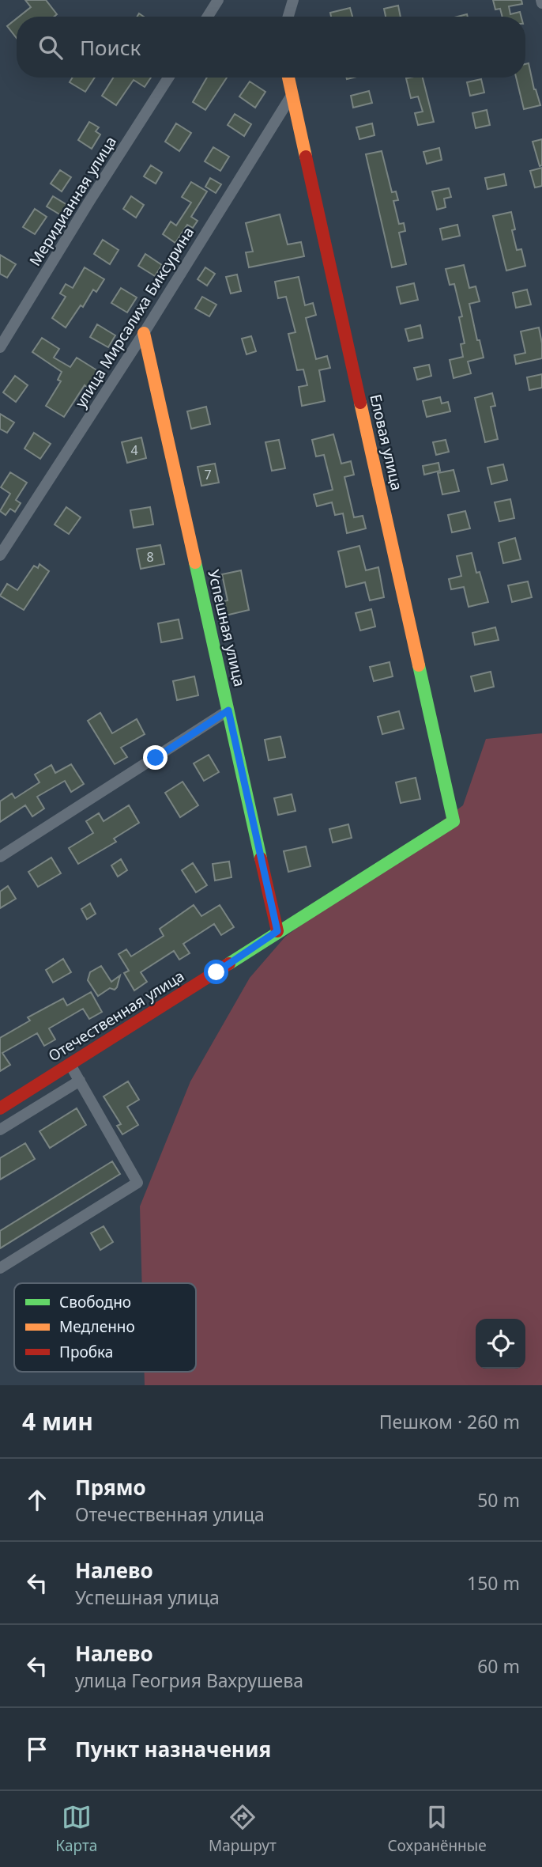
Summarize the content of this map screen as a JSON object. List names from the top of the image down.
{
  "streets": {
    "street": [
      "Меридианная улица",
      "улица Мирсалиха Биксурина",
      "Еловая улица",
      "Успешная улица",
      "Отечественная улица"
    ]
  },
  "crossings": [
    ["улица Мирсалиха Биксурина", "Еловая улица"],
    ["улица Мирсалиха Биксурина", "Успешная улица"],
    ["Еловая улица", "Отечественная улица"],
    ["Успешная улица", "Отечественная улица"]
  ],
  "house_numbers": ["4", "7", "8"],
  "legend": ["Свободно", "Медленно", "Пробка"],
  "page": {
    "search": "Поиск",
    "heading": ["4 мин", "Пешком · 260 m"],
    "list": [
      ["Прямо", "Отечественная улица", "50 m"],
      ["Налево", "Успешная улица", "150 m"],
      ["Налево", "улица Геогрия Вахрушева", "60 m"],
      "Пункт назначения"
    ],
    "nav": ["Карта", "Маршрут", "Сохранённые"]
  }
}
